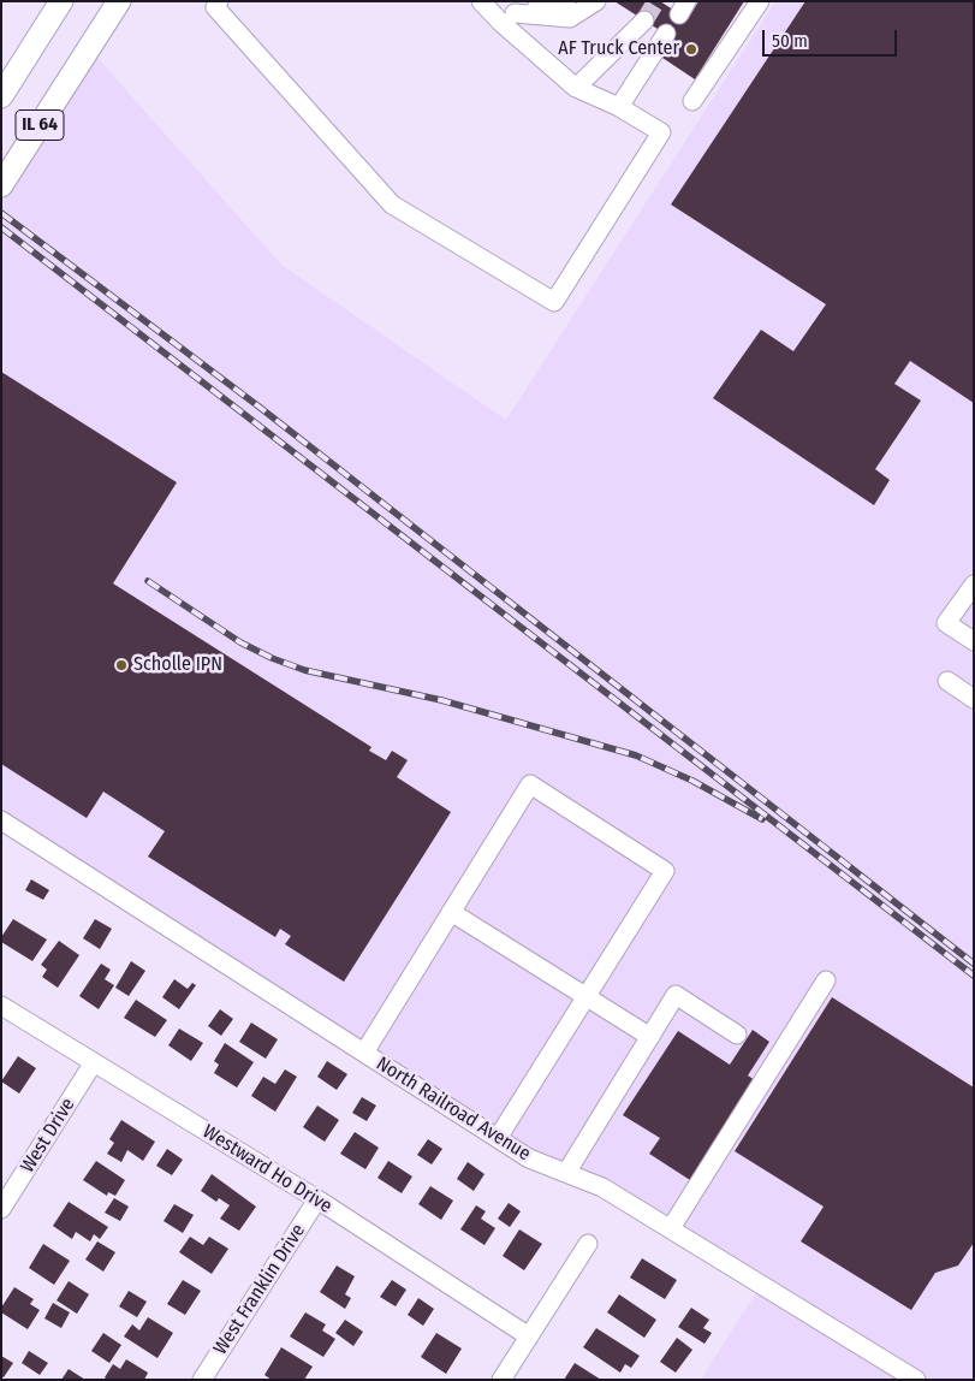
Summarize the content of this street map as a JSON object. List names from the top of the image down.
{
  "streets": {
    "main road": ["IL 64"],
    "street": [
      "North Railroad Avenue",
      "West Drive",
      "Westward Ho Drive",
      "West Franklin Drive"
    ]
  },
  "crossings": [
    ["West Drive", "Westward Ho Drive"],
    ["Westward Ho Drive", "West Franklin Drive"]
  ],
  "places": ["AF Truck Center", "Scholle IPN"],
  "scale_bar": "50 m"
}
